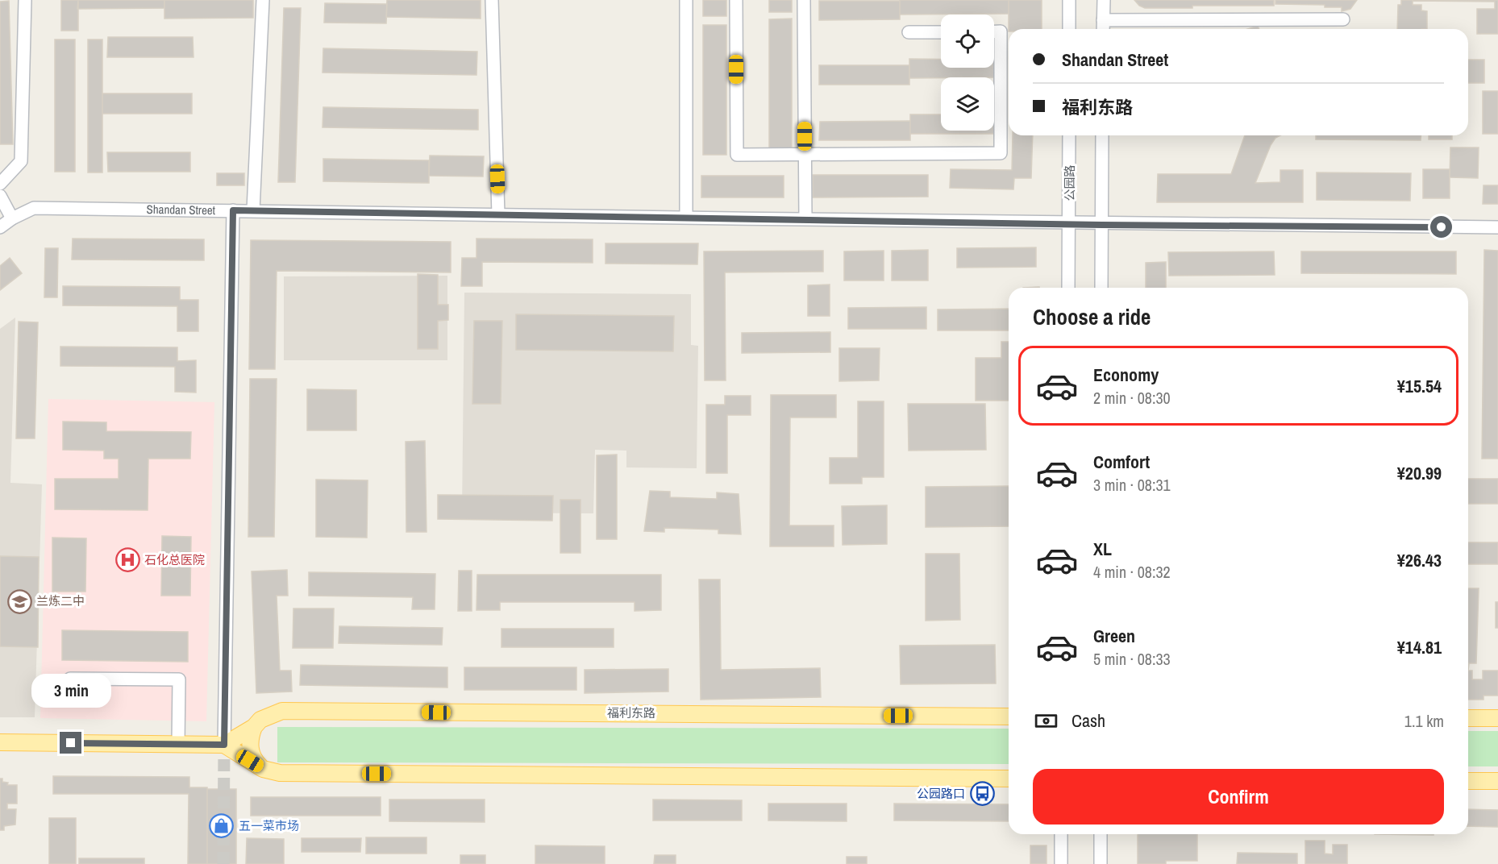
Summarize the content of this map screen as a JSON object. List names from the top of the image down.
{
  "streets": {
    "main road": ["福利东路"],
    "street": ["公园路", "Shandan Street"]
  },
  "crossings": [
    ["公园路", "Shandan Street"]
  ],
  "places": {
    "hospital": ["石化总医院"],
    "school or university": ["兰炼二中"],
    "bus stop": ["公园路口"],
    "shop": ["五一菜市场"]
  },
  "page": {
    "banner": ["Shandan Street", "福利东路"],
    "heading": "Choose a ride",
    "list": [
      {
        "name": "Economy",
        "note": "2 min · 08:30",
        "value": "¥15.54"
      },
      {
        "name": "Comfort",
        "note": "3 min · 08:31",
        "value": "¥20.99"
      },
      {
        "name": "XL",
        "note": "4 min · 08:32",
        "value": "¥26.43"
      },
      {
        "name": "Green",
        "note": "5 min · 08:33",
        "value": "¥14.81"
      }
    ],
    "bubble": "3 min",
    "pay": ["Cash", "1.1 km"],
    "buttons": "Confirm"
  }
}
